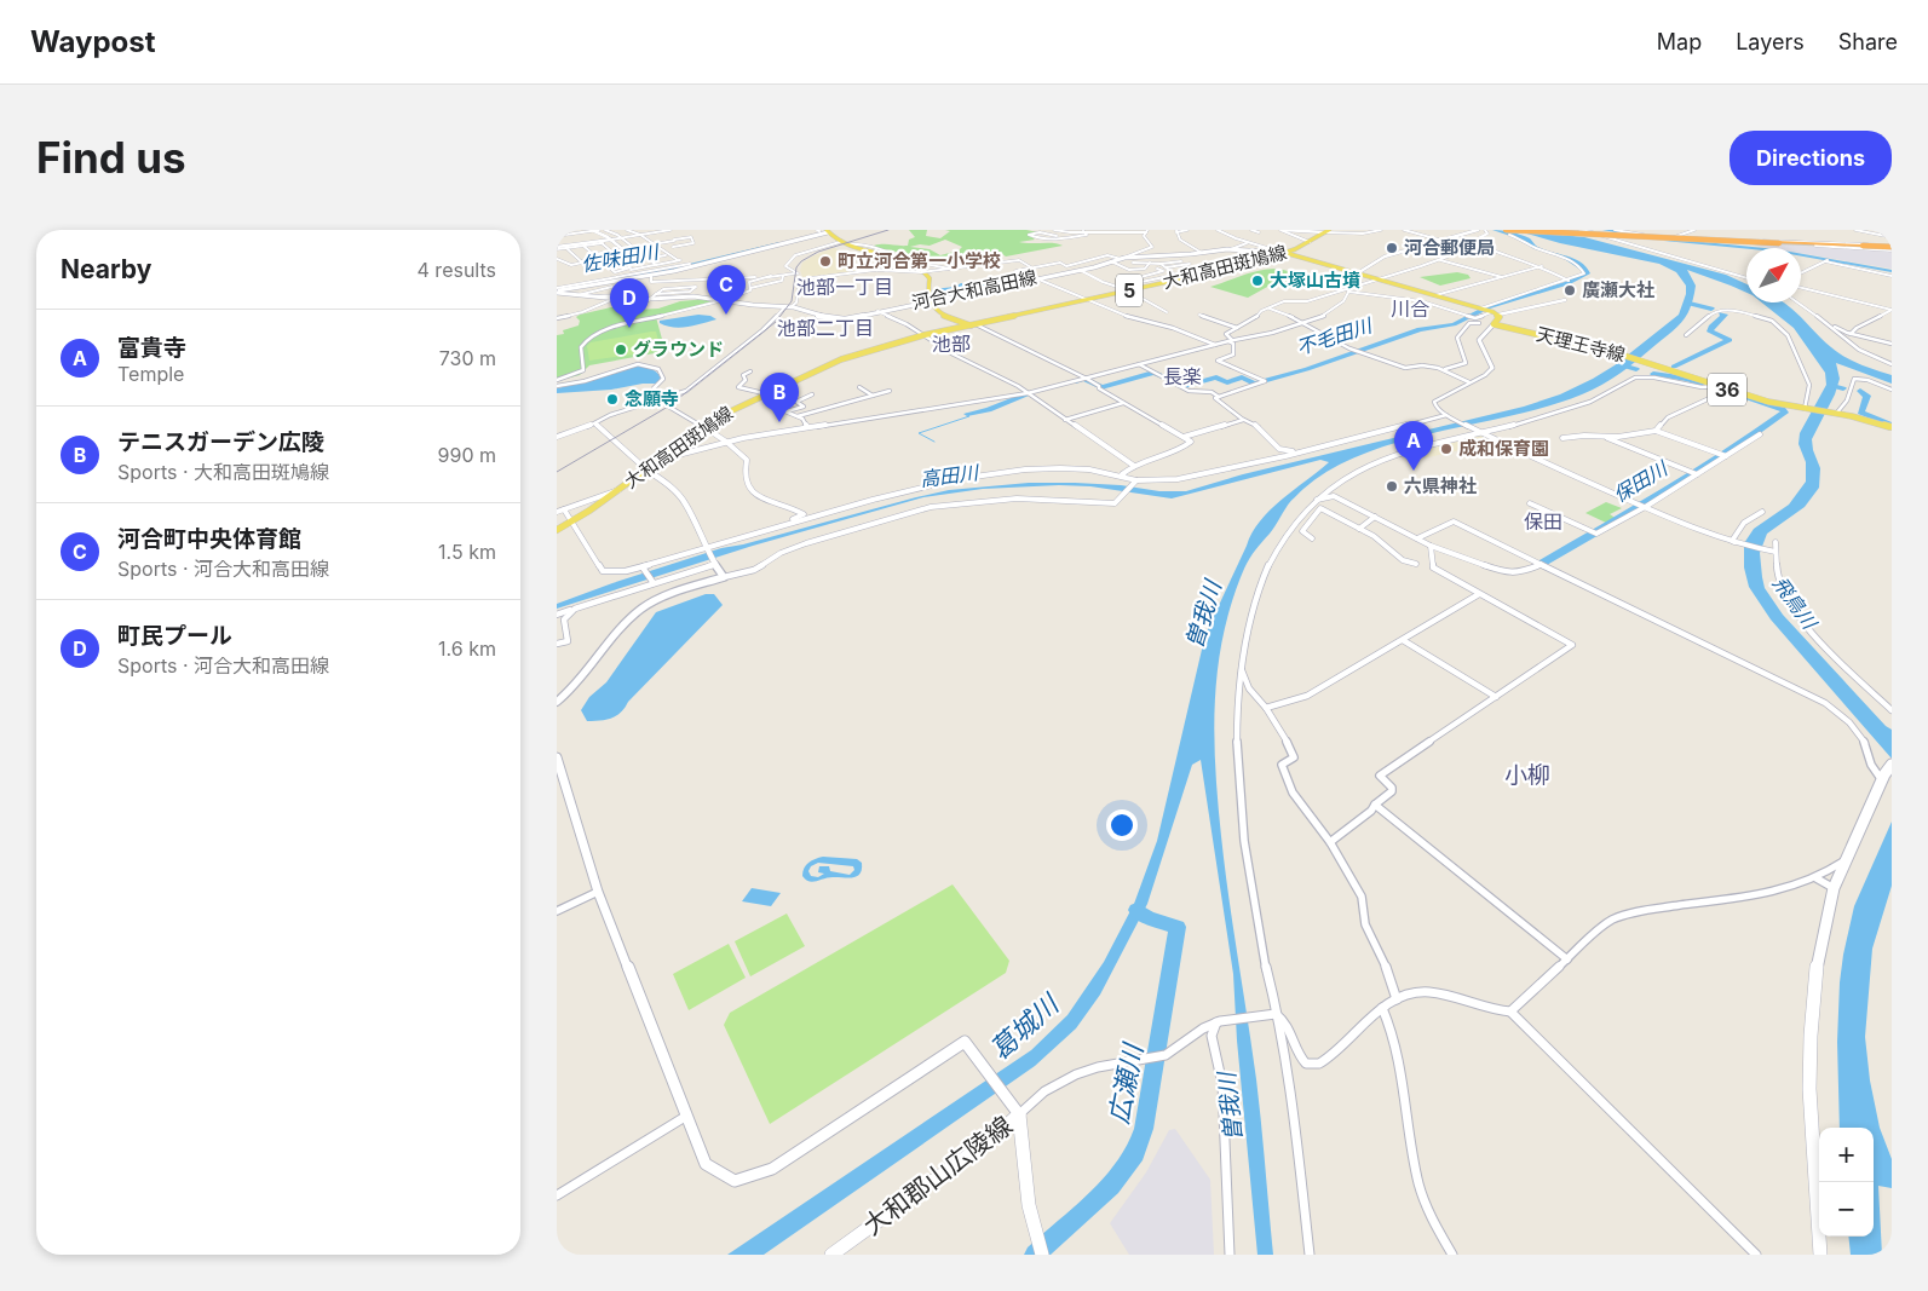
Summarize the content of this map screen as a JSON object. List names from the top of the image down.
{
  "streets": {
    "main road": [
      "大和高田斑鳩線",
      "河合大和高田線",
      "5",
      "天理王寺線",
      "36",
      "大和郡山広陵線"
    ]
  },
  "crossings": [
    ["大和高田斑鳩線", "河合大和高田線"]
  ],
  "districts": [
    "池部一丁目",
    "川合",
    "池部二丁目",
    "池部",
    "長楽",
    "保田",
    "小柳"
  ],
  "water": [
    "佐味田川",
    "不毛田川",
    "高田川",
    "保田川",
    "飛鳥川",
    "曽我川",
    "葛城川",
    "広瀬川"
  ],
  "places": [
    "河合郵便局",
    "町立河合第一小学校",
    "大塚山古墳",
    "廣瀬大社",
    "グラウンド",
    "念願寺",
    "成和保育園",
    "六県神社"
  ],
  "north": "top right",
  "page": {
    "header": "Waypost",
    "nav": ["Map", "Layers", "Share"],
    "buttons": "Directions",
    "title": "Find us",
    "heading": ["Nearby", "4 results"],
    "pins": [
      "C",
      "D",
      "B",
      "A"
    ],
    "list": [
      {
        "mark": "A",
        "name": "富貴寺",
        "note": "Temple",
        "value": "730 m"
      },
      {
        "mark": "B",
        "name": "テニスガーデン広陵",
        "note": "Sports · 大和高田斑鳩線",
        "value": "990 m"
      },
      {
        "mark": "C",
        "name": "河合町中央体育館",
        "note": "Sports · 河合大和高田線",
        "value": "1.5 km"
      },
      {
        "mark": "D",
        "name": "町民プール",
        "note": "Sports · 河合大和高田線",
        "value": "1.6 km"
      }
    ],
    "map_buttons": ["+", "−"]
  }
}
